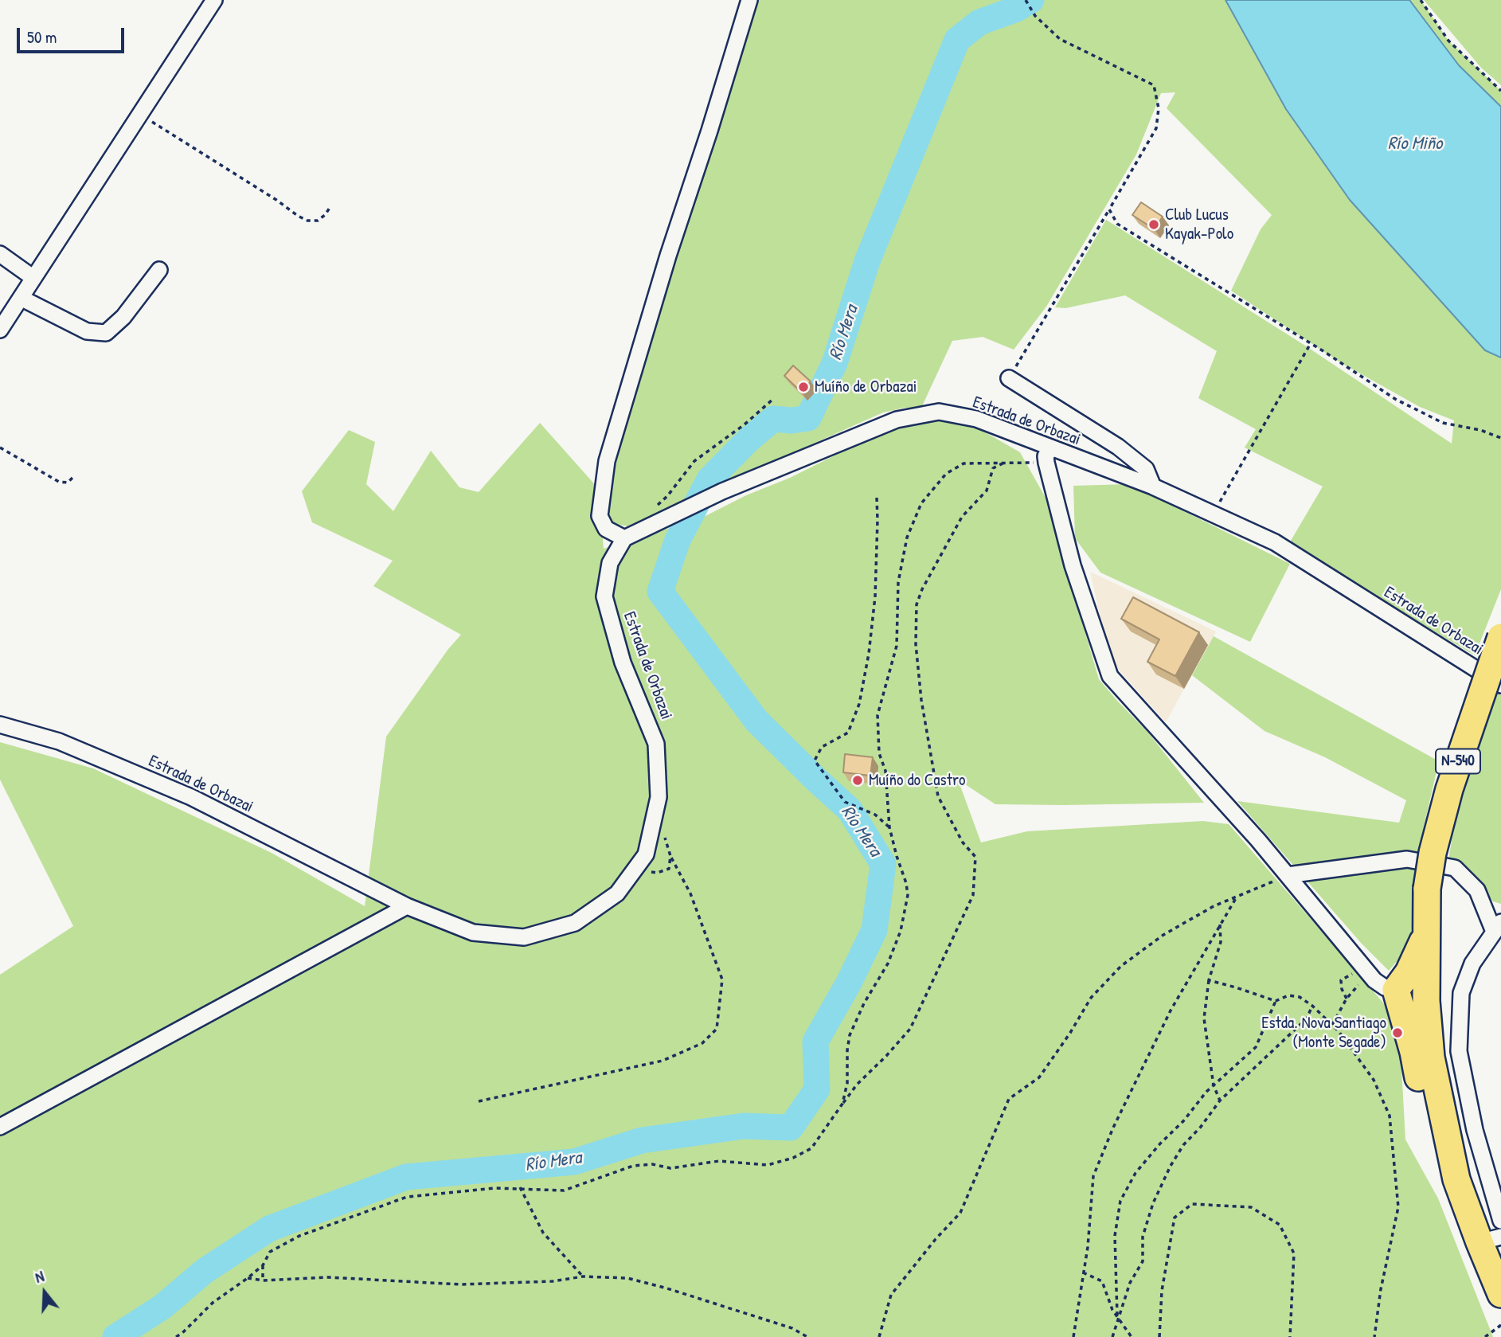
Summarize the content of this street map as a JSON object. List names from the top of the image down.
{
  "streets": {
    "highway": ["N-540"],
    "street": ["Estrada de Orbazai"]
  },
  "water": ["Río Miño", "Río Mera"],
  "places": [
    "Club Lucus Kayak-Polo",
    "Muíño de Orbazai",
    "Muíño do Castro",
    "Estda. Nova Santiago (Monte Segade)"
  ],
  "scale_bar": "50 m",
  "north": "top"
}
